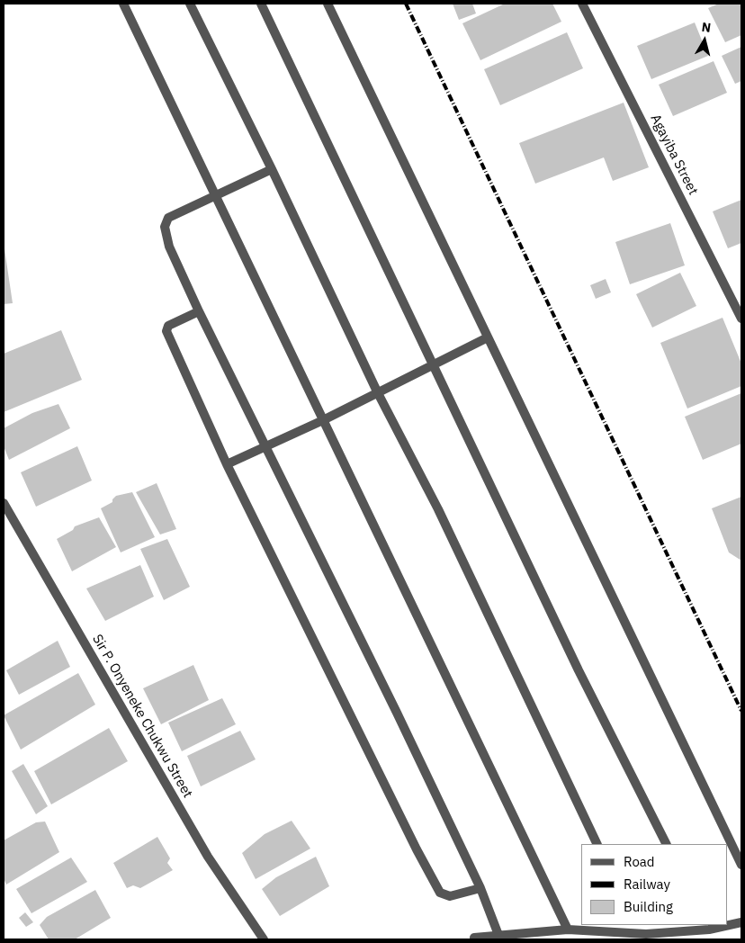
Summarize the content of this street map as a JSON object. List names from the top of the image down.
{
  "streets": {
    "street": ["Agayiba Street", "Sir P. Onyeneke Chukwu Street"]
  },
  "legend": ["Road", "Railway", "Building"],
  "north": "top"
}
